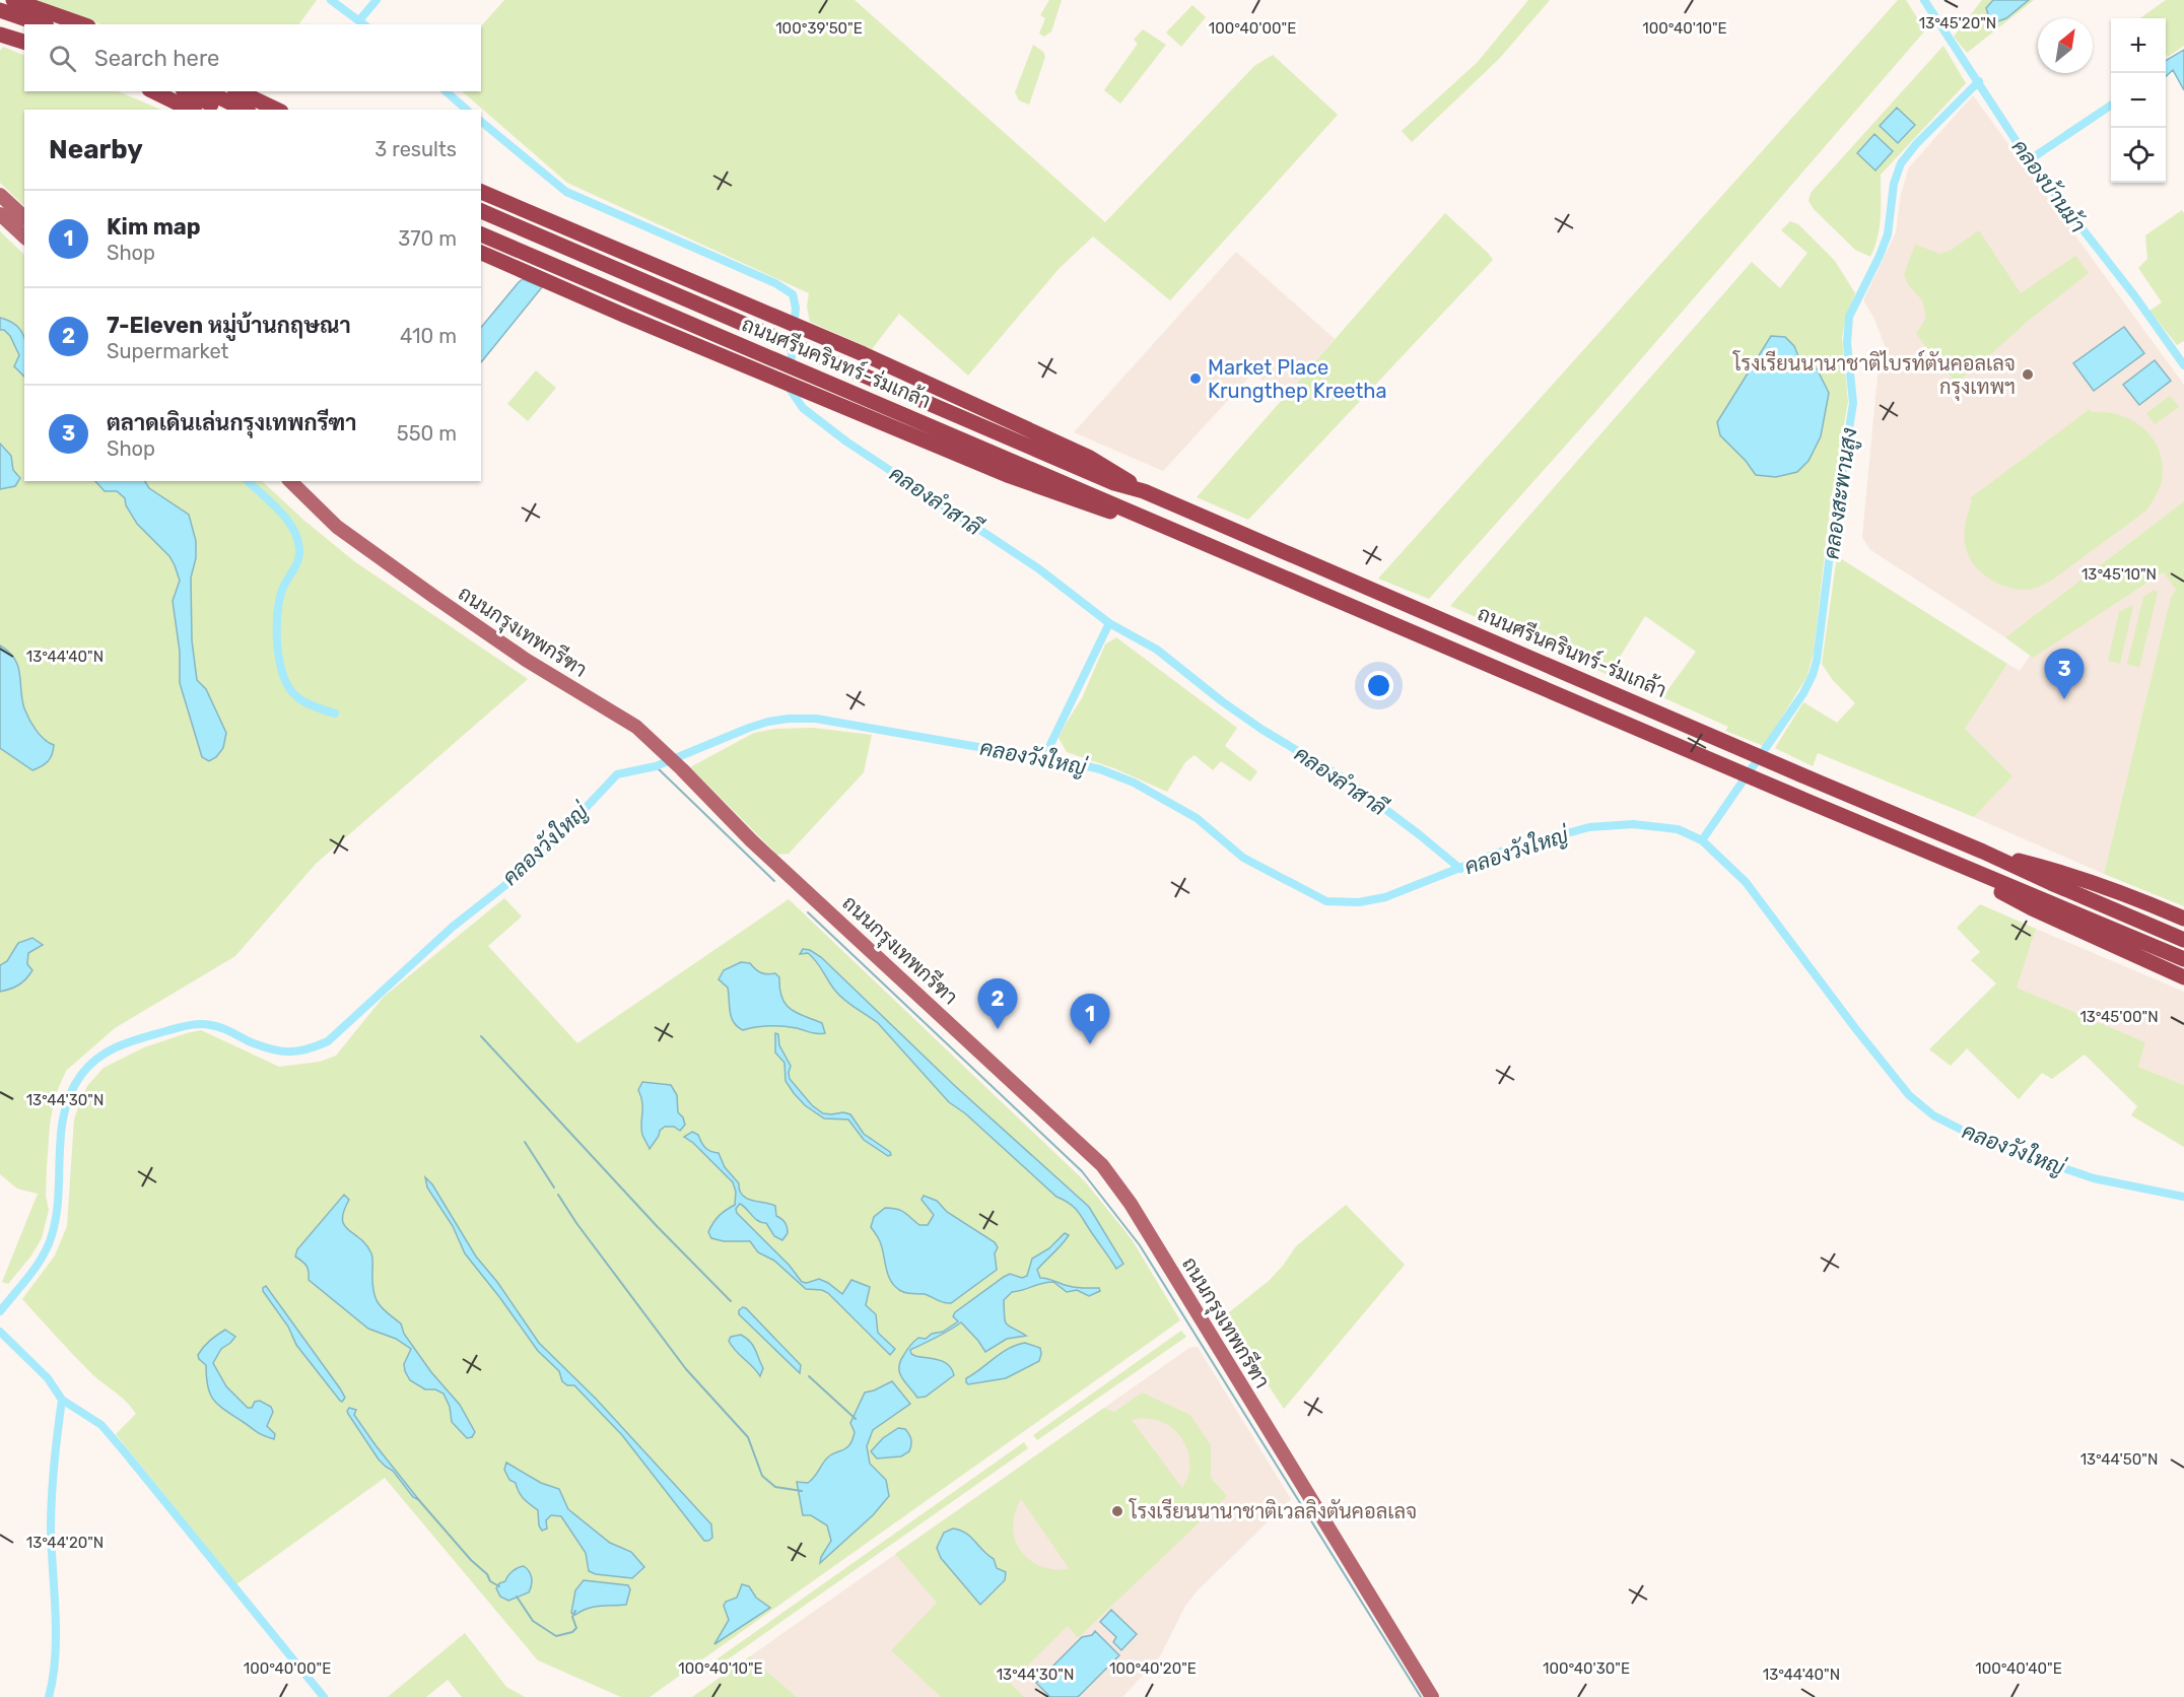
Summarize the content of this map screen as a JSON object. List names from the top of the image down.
{
  "streets": {
    "main road": ["ถนนศรีนครินทร์-ร่มเกล้า", "ถนนกรุงเทพกรีฑา"]
  },
  "water": [
    "คลองบ้านม้า",
    "คลองสะพานสูง",
    "คลองลำสาลี",
    "คลองวังใหญ่"
  ],
  "places": ["โรงเรียนนานาชาติไบรท์ตันคอลเลจ กรุงเทพฯ", "Market Place Krungthep Kreetha", "โรงเรียนนานาชาติเวลลิงตันคอลเลจ"],
  "north": "top right",
  "page": {
    "map_buttons": ["+", "−"],
    "search": "Search here",
    "heading": ["Nearby", "3 results"],
    "list": [
      {
        "mark": "1",
        "name": "Kim map",
        "note": "Shop",
        "value": "370 m"
      },
      {
        "mark": "2",
        "name": "7-Eleven หมู่บ้านกฤษณา",
        "note": "Supermarket",
        "value": "410 m"
      },
      {
        "mark": "3",
        "name": "ตลาดเดินเล่นกรุงเทพกรีฑา",
        "note": "Shop",
        "value": "550 m"
      }
    ],
    "pins": ["3", "2", "1"]
  },
  "coordinates": [
    "13°45'20\"N",
    "100°39'50\"E",
    "100°40'00\"E",
    "100°40'10\"E",
    "13°45'10\"N",
    "13°44'40\"N",
    "13°45'00\"N",
    "13°44'30\"N",
    "13°44'50\"N",
    "13°44'20\"N",
    "100°40'20\"E",
    "100°40'30\"E",
    "100°40'40\"E"
  ]
}
